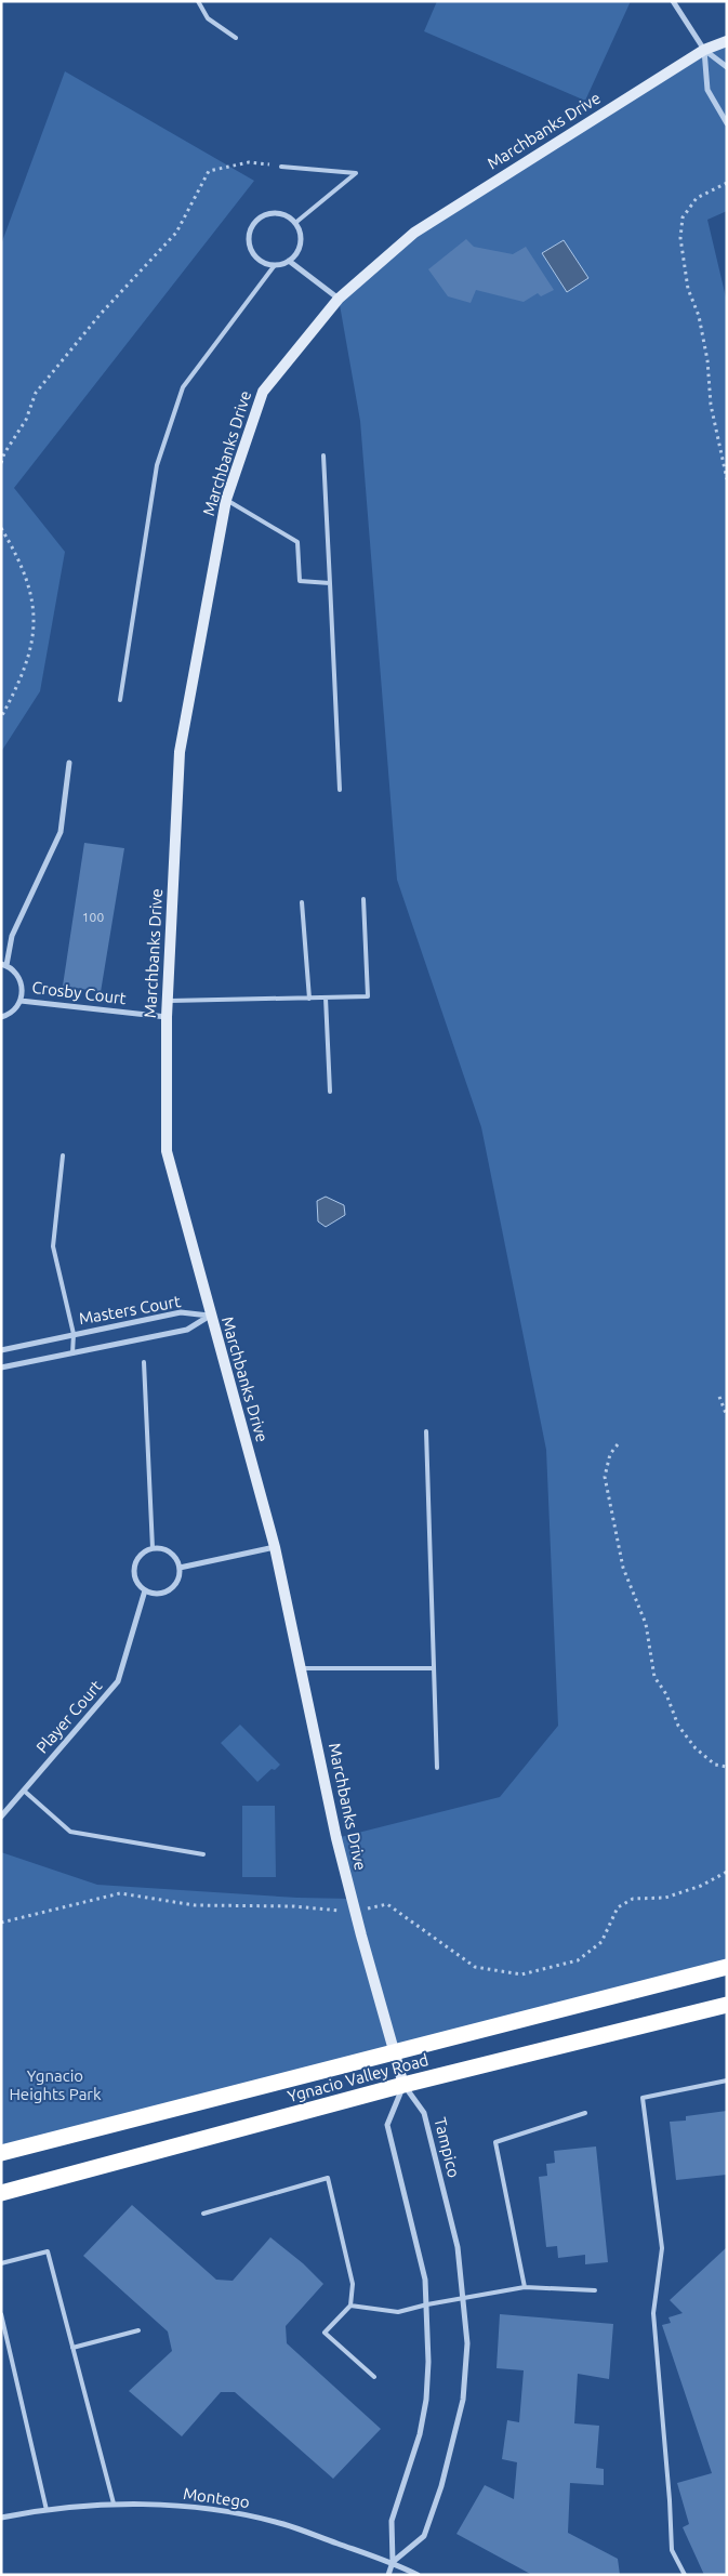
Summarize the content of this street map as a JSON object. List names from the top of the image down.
{
  "streets": {
    "highway": ["Ygnacio Valley Road"],
    "street": [
      "Marchbanks Drive",
      "Crosby Court",
      "Masters Court",
      "Player Court",
      "Tampico",
      "Montego"
    ]
  },
  "crossings": [
    ["Marchbanks Drive", "Crosby Court"],
    ["Marchbanks Drive", "Masters Court"],
    ["Marchbanks Drive", "Ygnacio Valley Road"],
    ["Marchbanks Drive", "Tampico"],
    ["Ygnacio Valley Road", "Tampico"],
    ["Tampico", "Montego"]
  ],
  "parks": ["Ygnacio Heights Park"],
  "house_numbers": ["100"]
}
